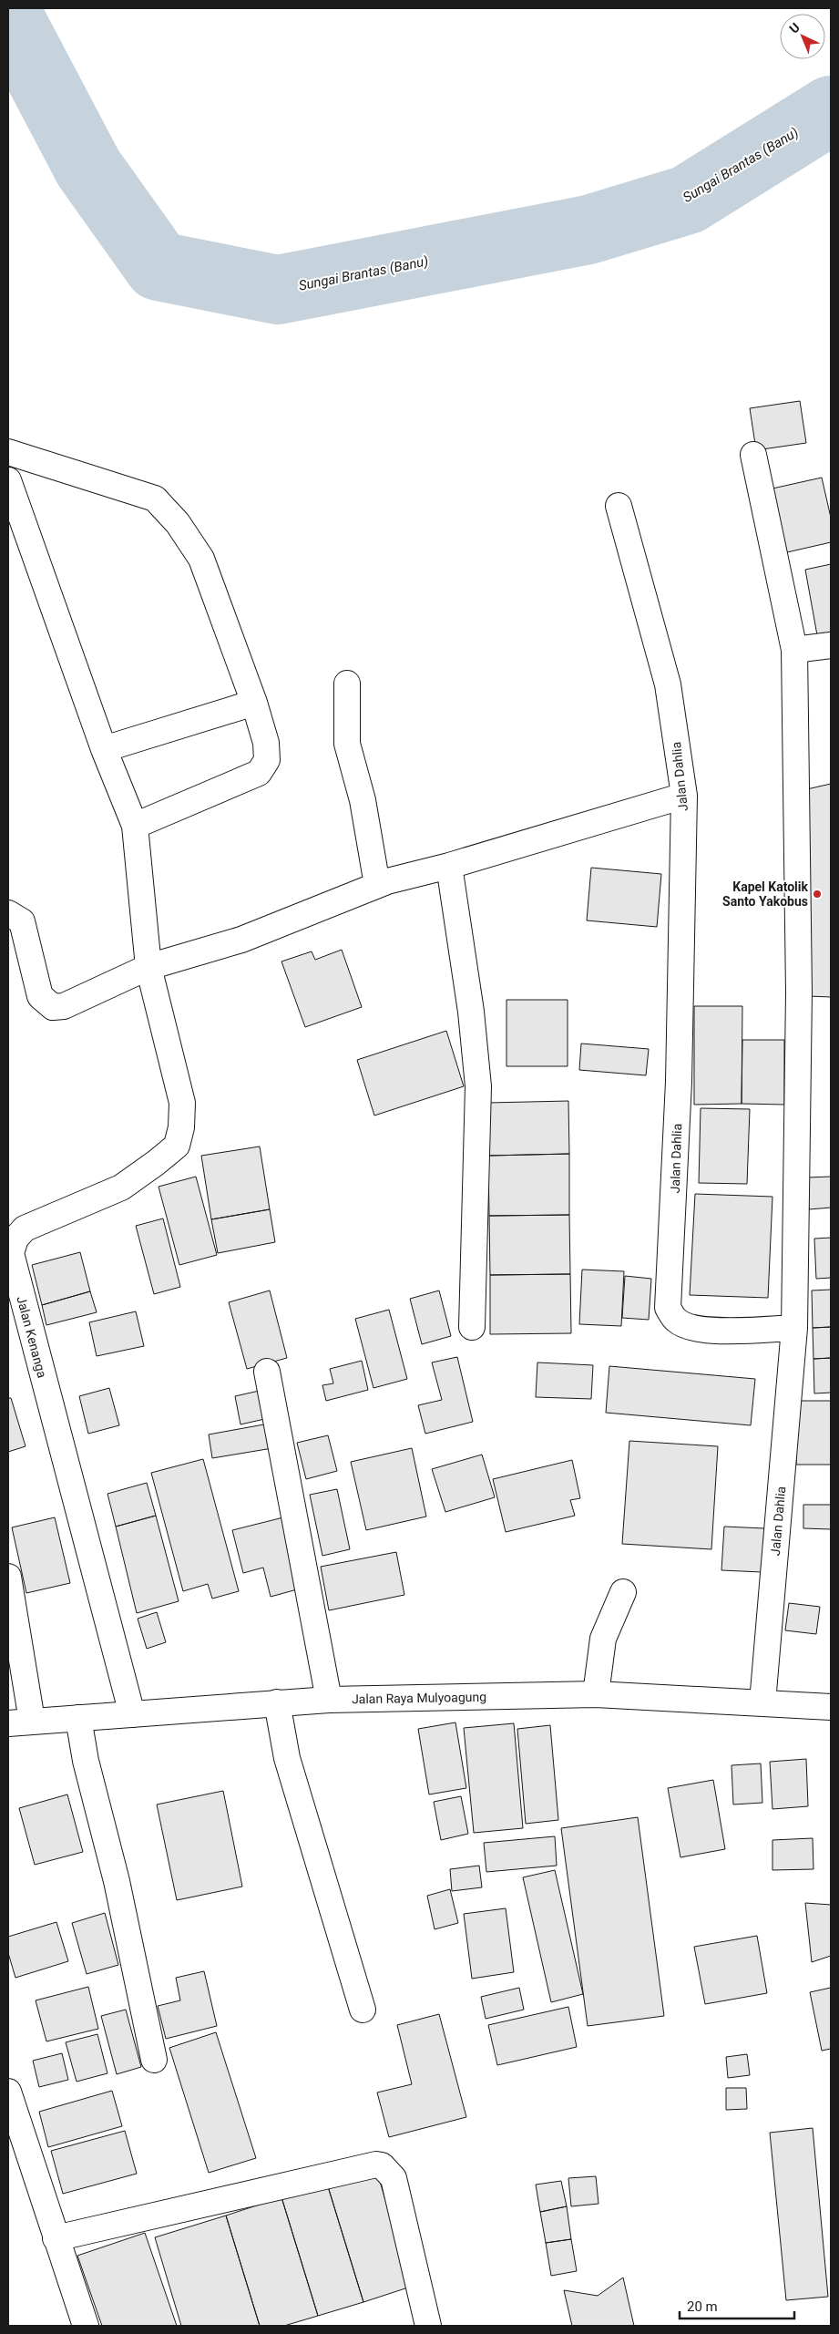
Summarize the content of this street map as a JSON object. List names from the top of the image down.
{
  "streets": {
    "street": ["Jalan Dahlia", "Jalan Kenanga", "Jalan Raya Mulyoagung"]
  },
  "crossings": [
    ["Jalan Dahlia", "Jalan Raya Mulyoagung"],
    ["Jalan Kenanga", "Jalan Raya Mulyoagung"]
  ],
  "water": ["Sungai Brantas (Banu)"],
  "places": ["Kapel Katolik Santo Yakobus"],
  "scale_bar": "20 m",
  "north": "top left"
}
